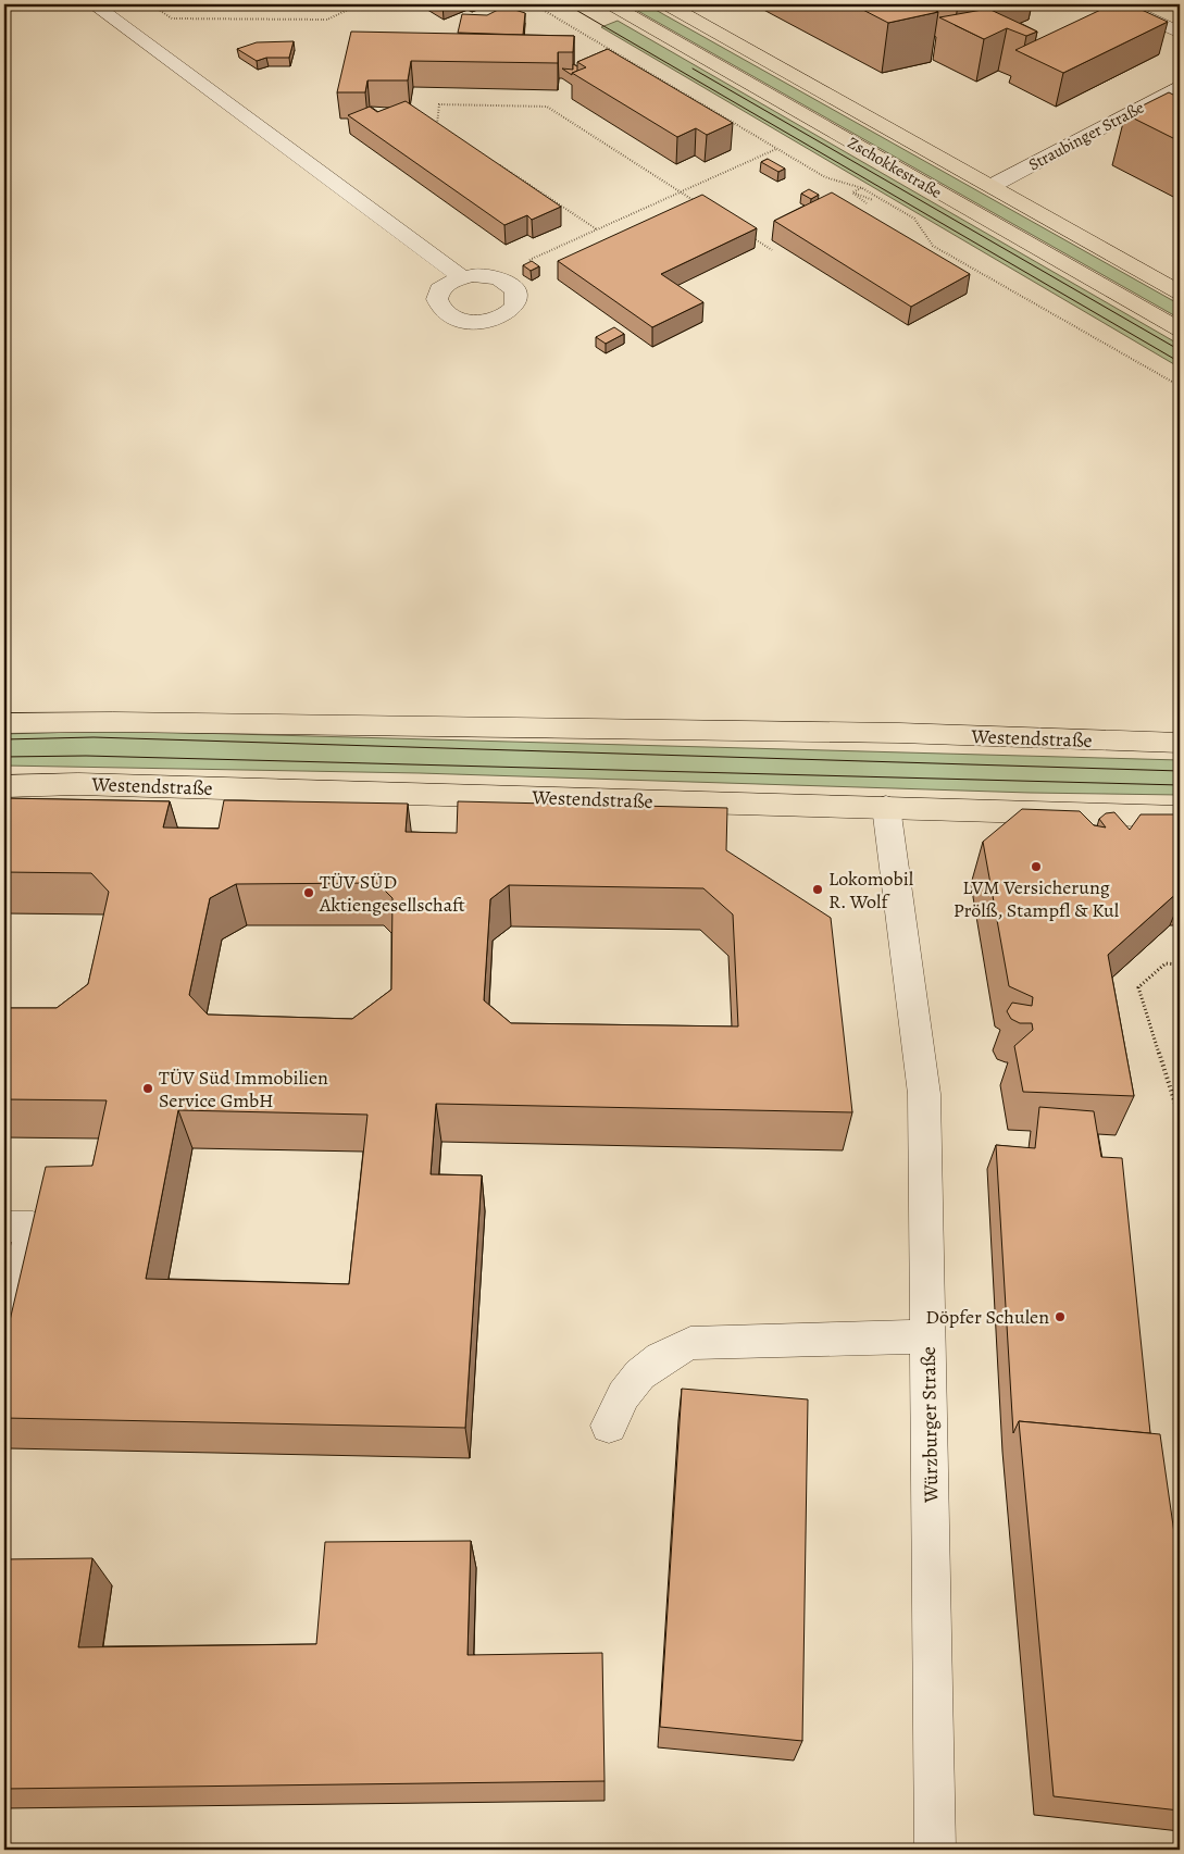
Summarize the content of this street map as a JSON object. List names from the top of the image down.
{
  "streets": {
    "main road": ["Zschokkestraße", "Westendstraße"],
    "street": ["Straubinger Straße", "Würzburger Straße"]
  },
  "crossings": [
    ["Straubinger Straße", "Zschokkestraße"],
    ["Westendstraße", "Würzburger Straße"]
  ],
  "places": [
    "LVM Versicherung Prölß, Stampfl & Kul",
    "Lokomobil R. Wolf",
    "TÜV SÜD Aktiengesellschaft",
    "TÜV Süd Immobilien Service GmbH",
    "Döpfer Schulen"
  ]
}
